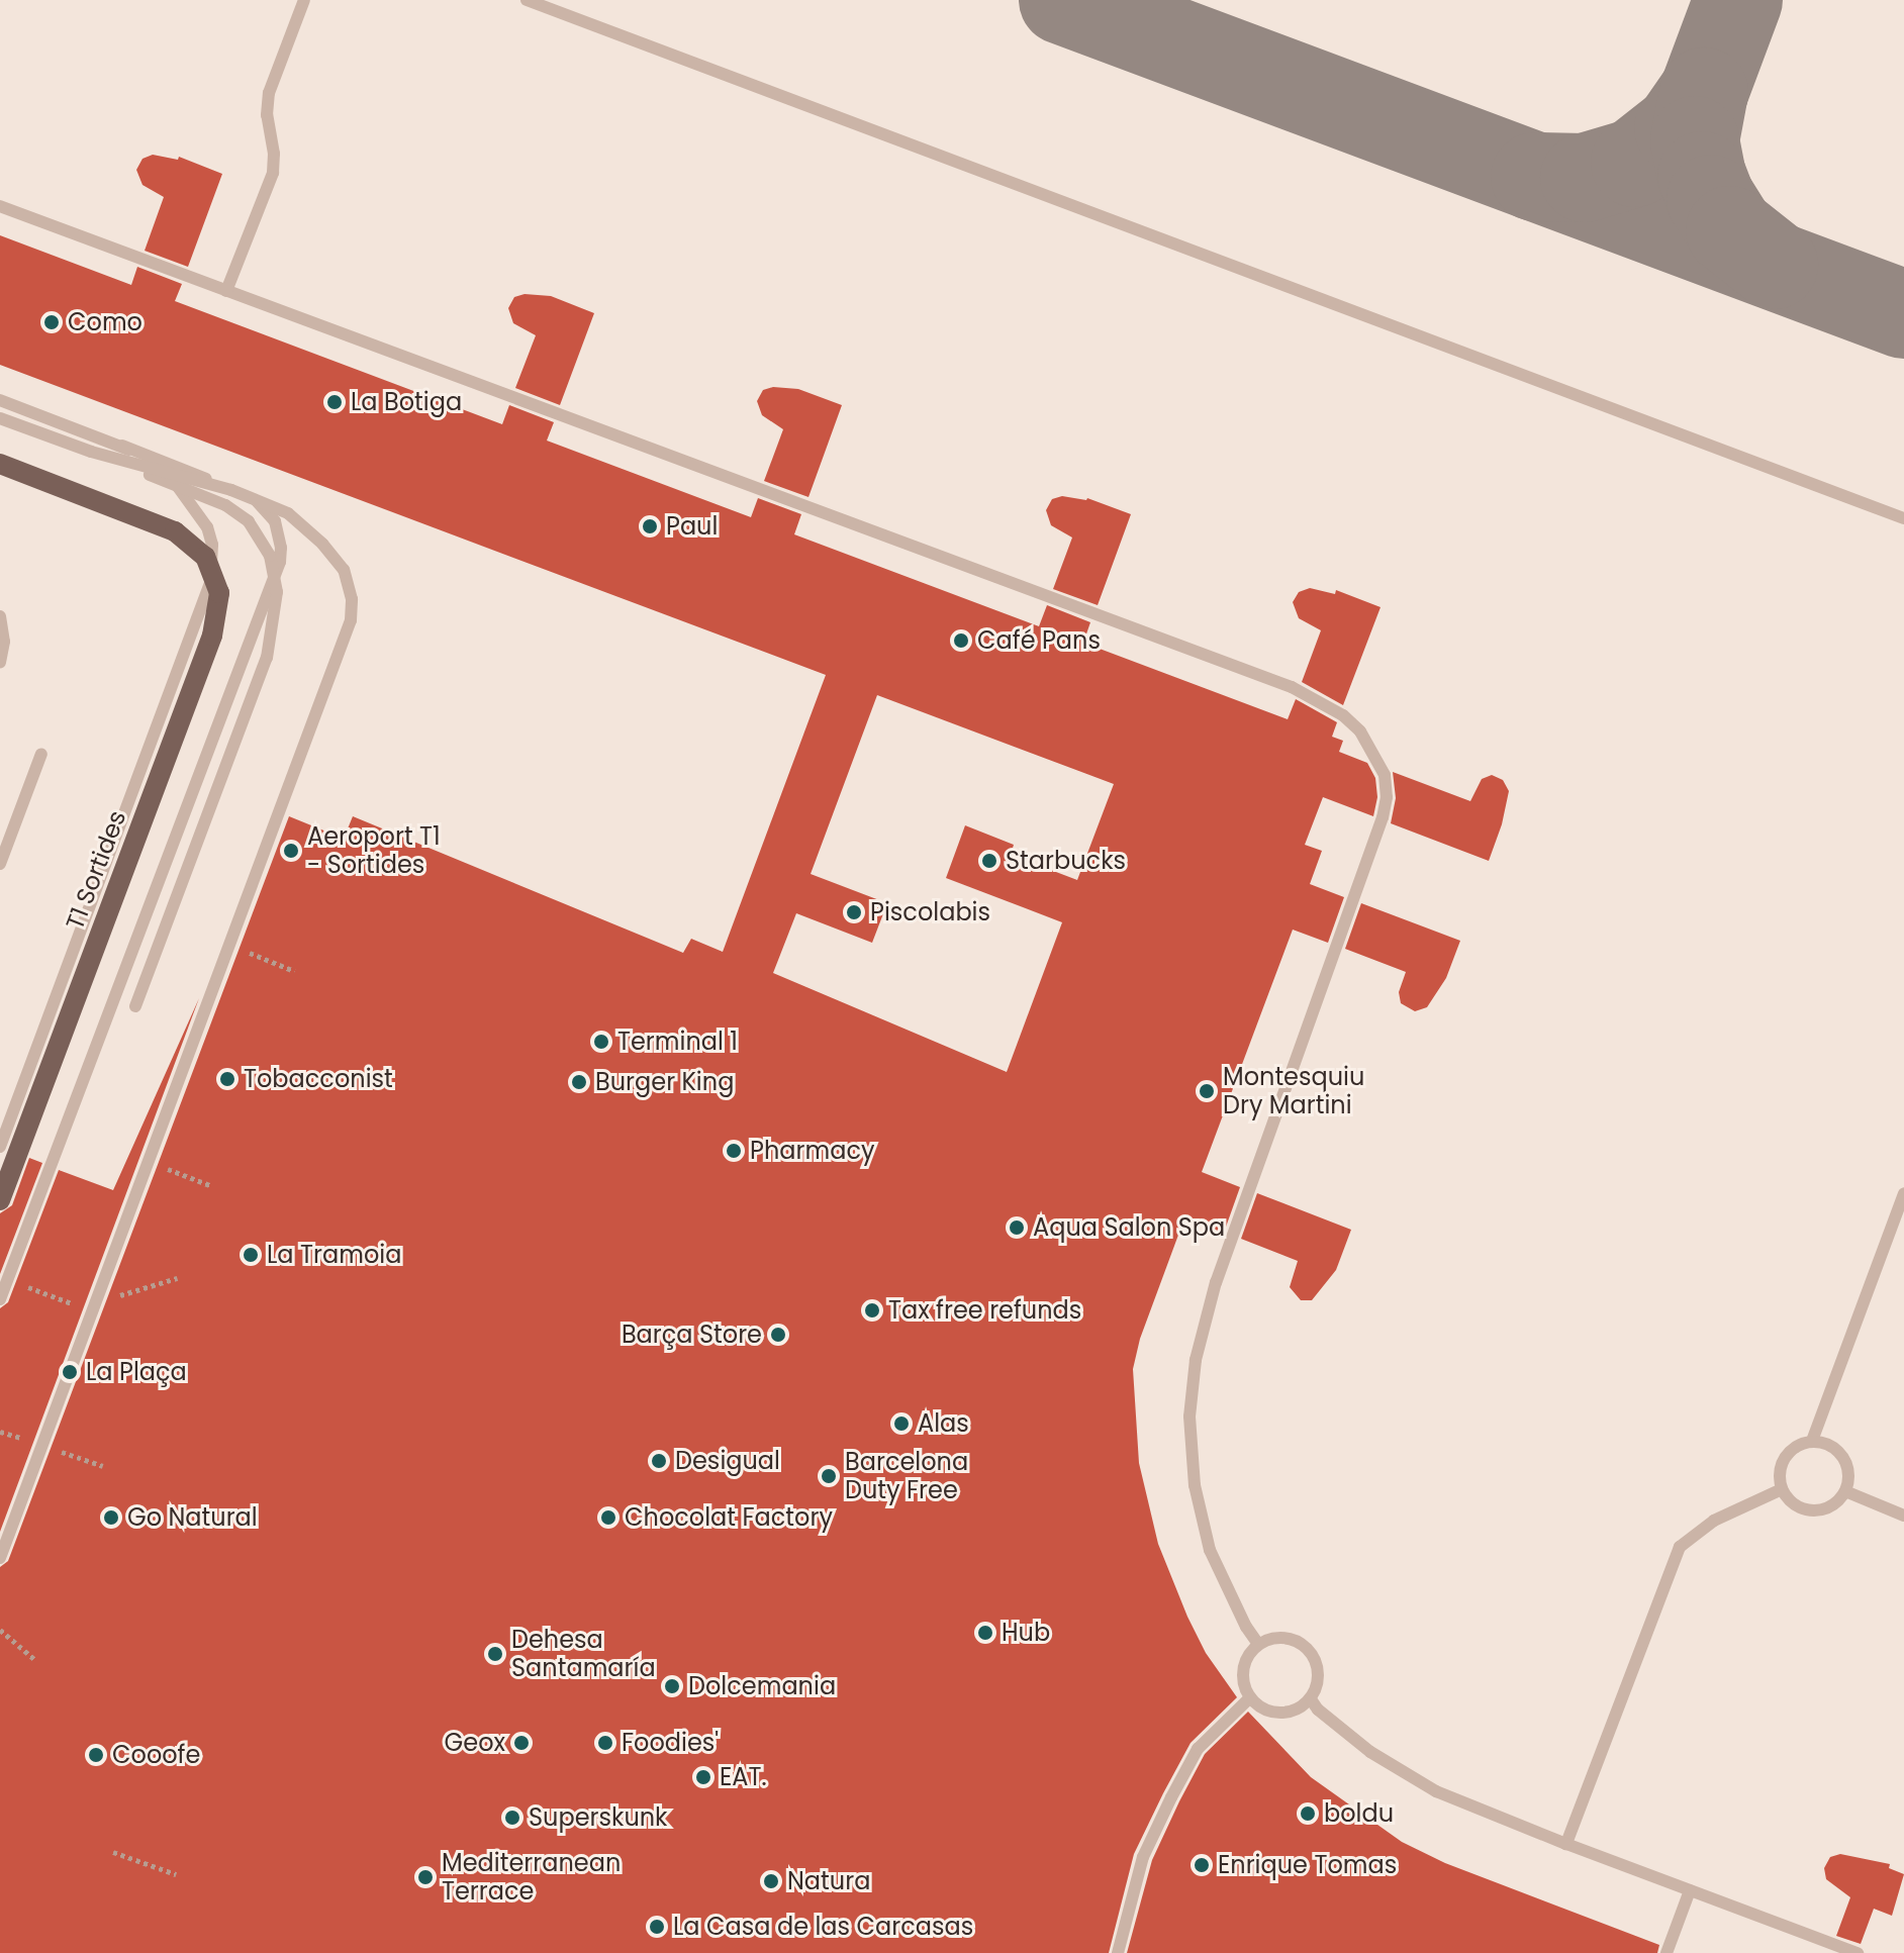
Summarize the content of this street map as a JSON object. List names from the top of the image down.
{
  "streets": {
    "main road": ["T1 Sortides"]
  },
  "places": [
    "Como",
    "La Botiga",
    "Paul",
    "Café Pans",
    "Aeroport T1 - Sortides",
    "Starbucks",
    "Piscolabis",
    "Terminal 1",
    "Tobacconist",
    "Burger King",
    "Montesquiu Dry Martini",
    "Pharmacy",
    "Aqua Salon Spa",
    "La Tramoia",
    "Tax free refunds",
    "Barça Store",
    "La Plaça",
    "Alas",
    "Desigual",
    "Barcelona Duty Free",
    "Go Natural",
    "Chocolat Factory",
    "Hub",
    "Dehesa Santamaría",
    "Dolcemania",
    "Geox",
    "Foodies'",
    "Cooofe",
    "EAT.",
    "boldu",
    "Superskunk",
    "Enrique Tomas",
    "Mediterranean Terrace",
    "Natura",
    "La Casa de las Carcasas"
  ]
}
